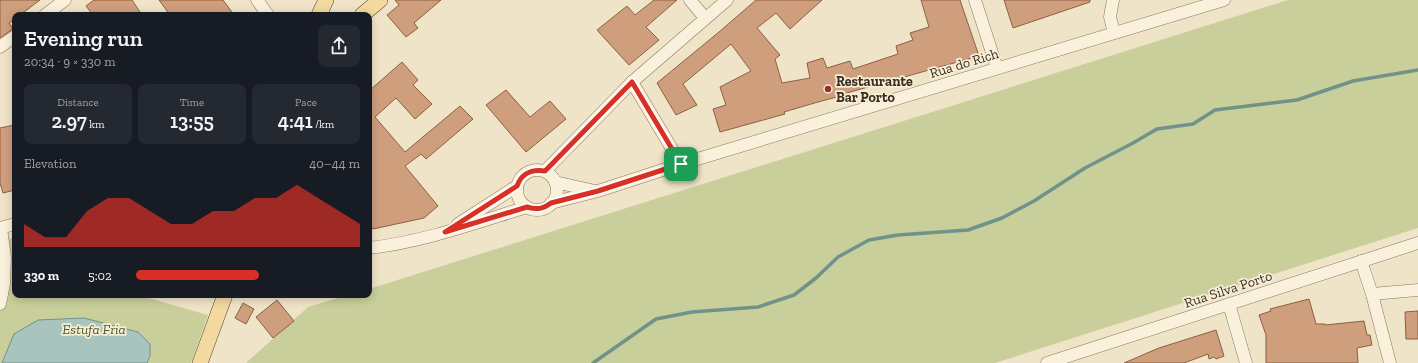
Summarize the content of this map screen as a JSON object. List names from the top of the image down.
{
  "streets": {
    "street": ["Rua do Rich", "Rua Silva Porto"]
  },
  "parks": ["Estufa Fria"],
  "places": ["Restaurante Bar Porto"],
  "page": {
    "heading": ["Evening run", "20:34 · 9 × 330 m"],
    "stats": [
      ["Distance", "2.97 km"],
      ["Time", "13:55"],
      ["Pace", "4:41 /km"]
    ],
    "chart": ["Elevation", "40–44 m"],
    "list": [
      {
        "name": "330 m",
        "note": "5:02"
      }
    ]
  }
}
